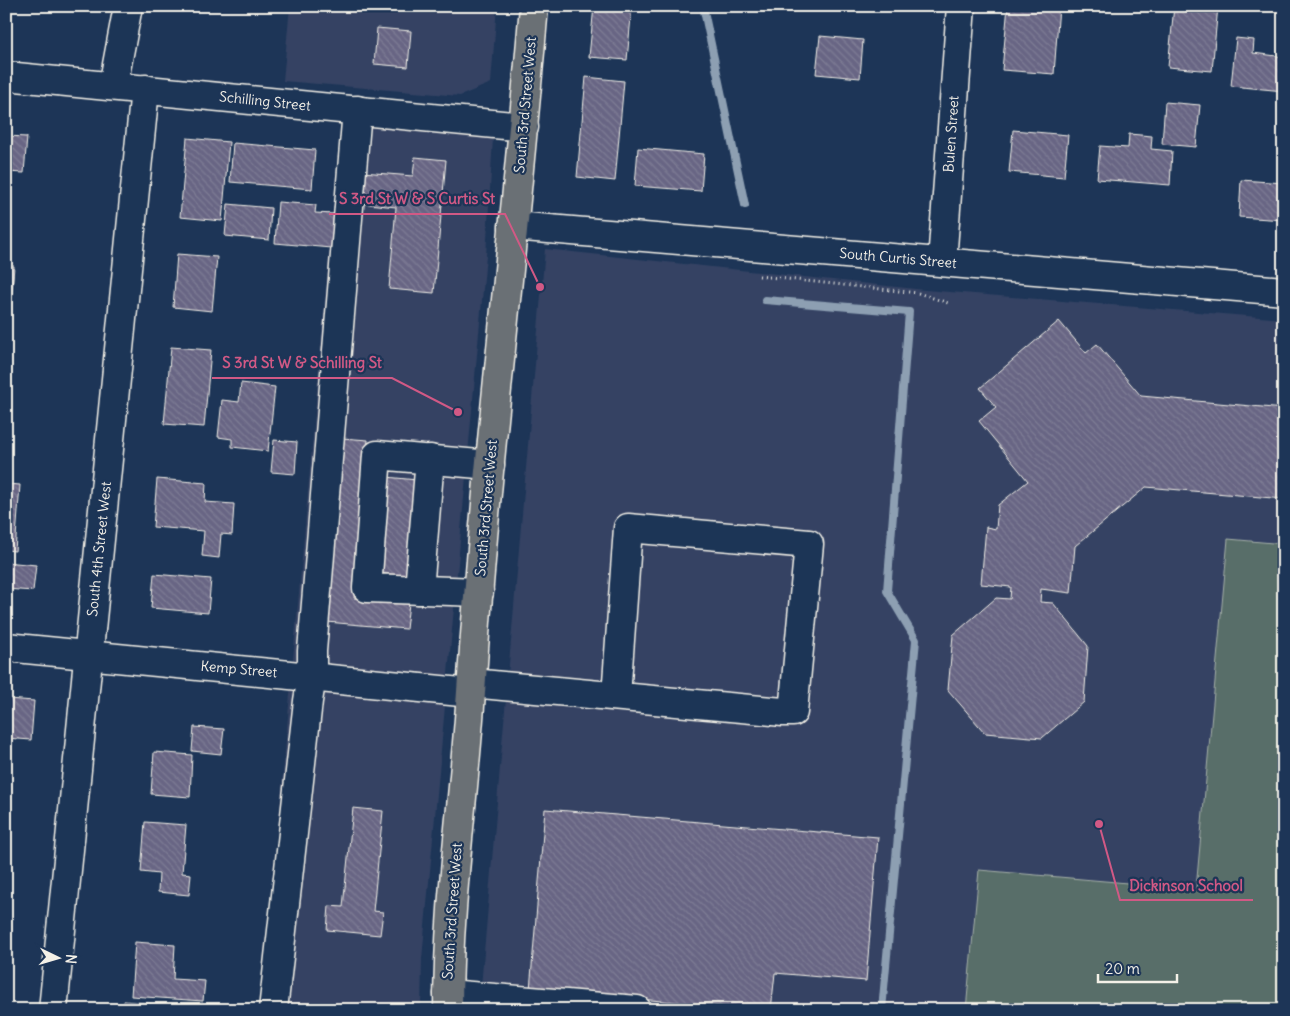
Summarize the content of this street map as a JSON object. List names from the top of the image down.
{
  "streets": {
    "main road": ["South 3rd Street West"],
    "street": [
      "Schilling Street",
      "Bulen Street",
      "South Curtis Street",
      "South 4th Street West",
      "Kemp Street"
    ]
  },
  "crossings": [
    ["Schilling Street", "South 3rd Street West"],
    ["Schilling Street", "South 4th Street West"],
    ["South 3rd Street West", "South Curtis Street"],
    ["South 3rd Street West", "Kemp Street"],
    ["Bulen Street", "South Curtis Street"],
    ["South 4th Street West", "Kemp Street"]
  ],
  "places": ["S 3rd St W & S Curtis St", "S 3rd St W & Schilling St", "Dickinson School"],
  "scale_bar": "20 m",
  "north": "right"
}
